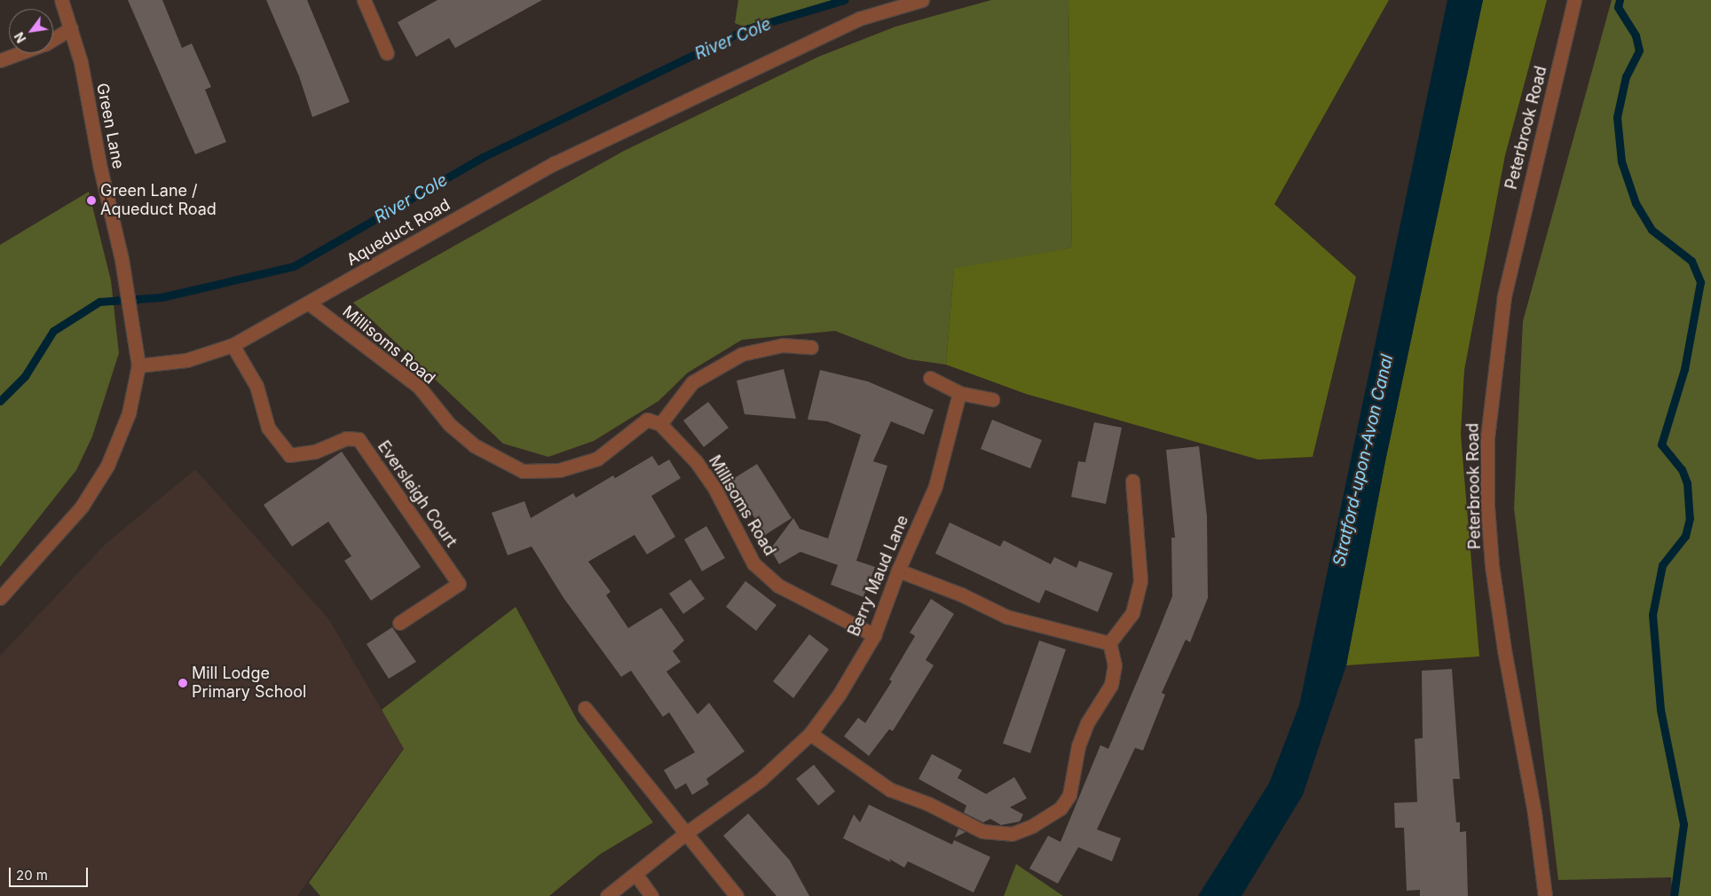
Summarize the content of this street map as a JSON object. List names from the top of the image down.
{
  "streets": {
    "street": [
      "Green Lane",
      "Peterbrook Road",
      "Aqueduct Road",
      "Millisoms Road",
      "Eversleigh Court",
      "Berry Maud Lane"
    ]
  },
  "crossings": [
    ["Green Lane", "Aqueduct Road"],
    ["Aqueduct Road", "Millisoms Road"],
    ["Aqueduct Road", "Eversleigh Court"],
    ["Millisoms Road", "Berry Maud Lane"]
  ],
  "water": ["River Cole", "Stratford-upon-Avon Canal"],
  "places": ["Green Lane / Aqueduct Road", "Mill Lodge Primary School"],
  "scale_bar": "20 m",
  "north": "bottom left"
}
